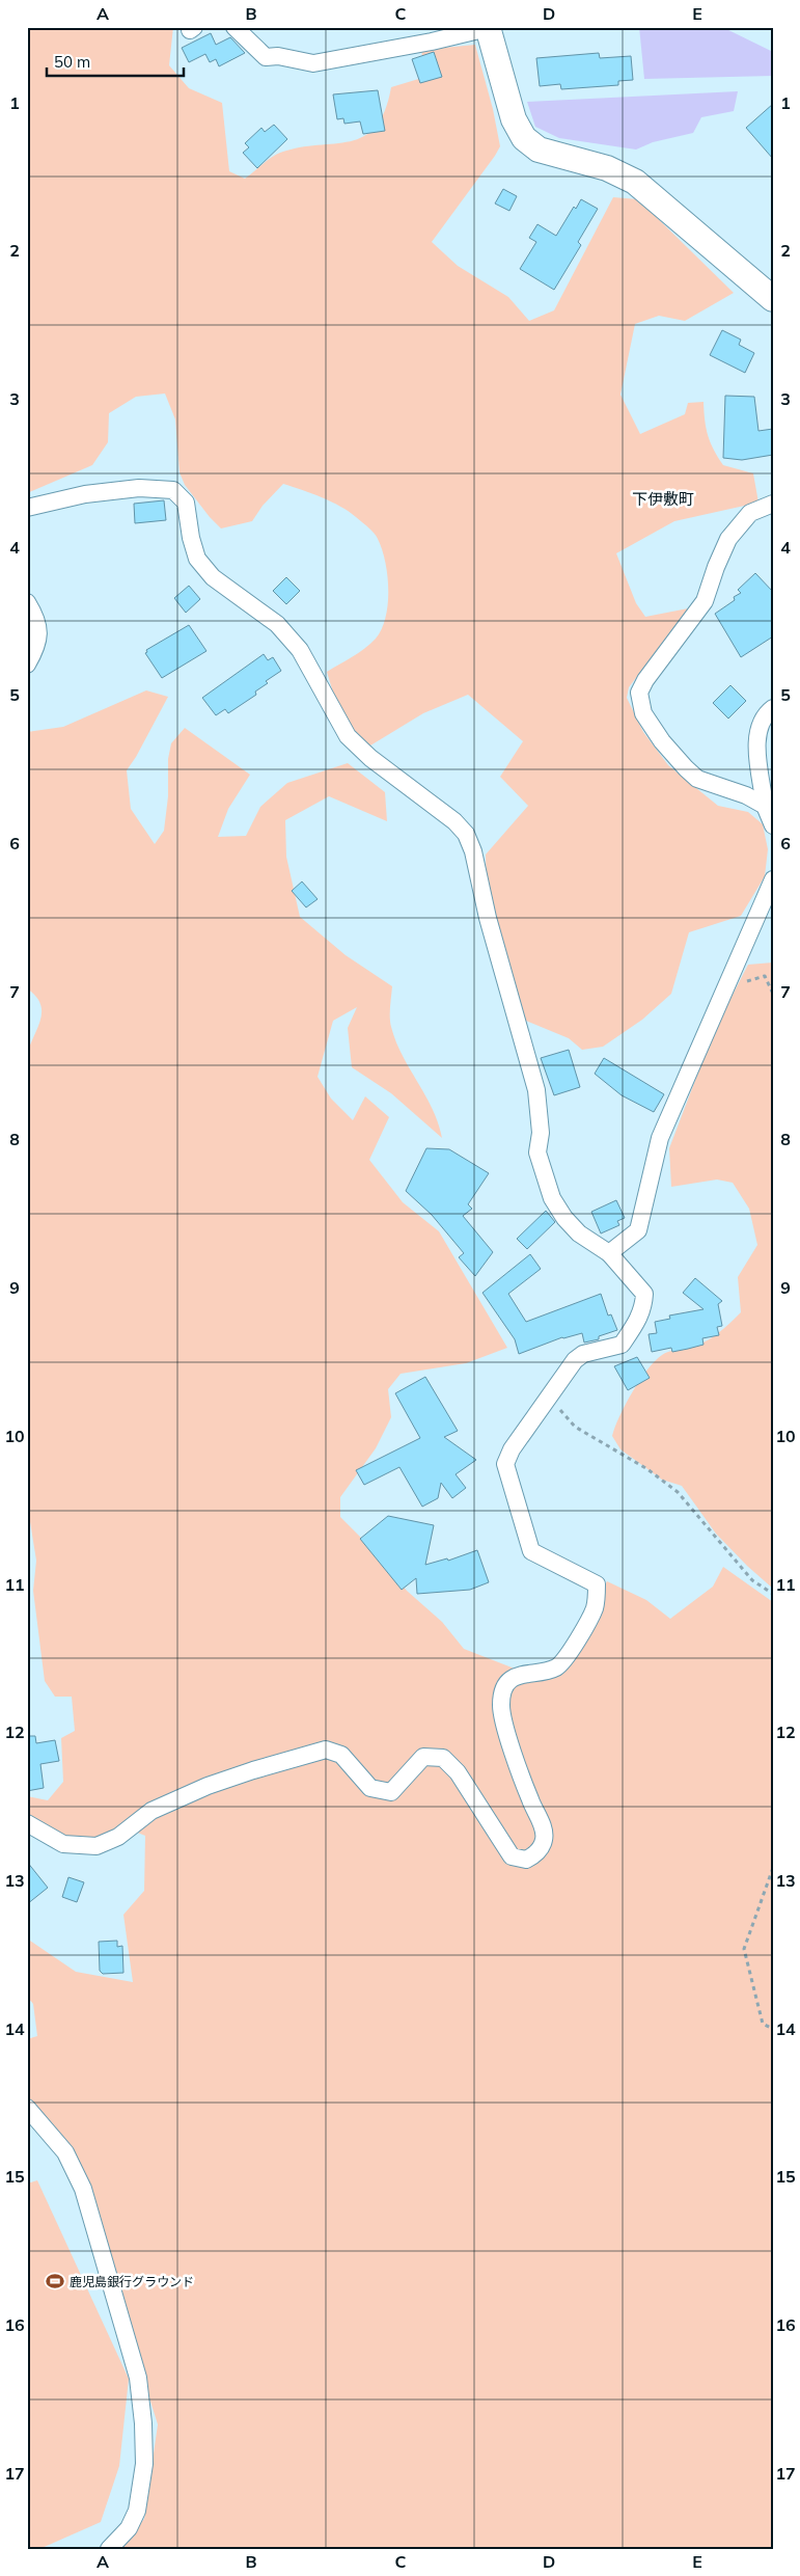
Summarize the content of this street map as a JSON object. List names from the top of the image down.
{
  "districts": ["下伊敷町"],
  "places": {
    "sports": ["鹿児島銀行グラウンド"]
  },
  "scale_bar": "50 m",
  "grid": {
    "columns": [
      "A",
      "B",
      "C",
      "D",
      "E"
    ],
    "rows": [
      "1",
      "2",
      "3",
      "4",
      "5",
      "6",
      "7",
      "8",
      "9",
      "10",
      "11",
      "12",
      "13",
      "14",
      "15",
      "16",
      "17"
    ]
  }
}
